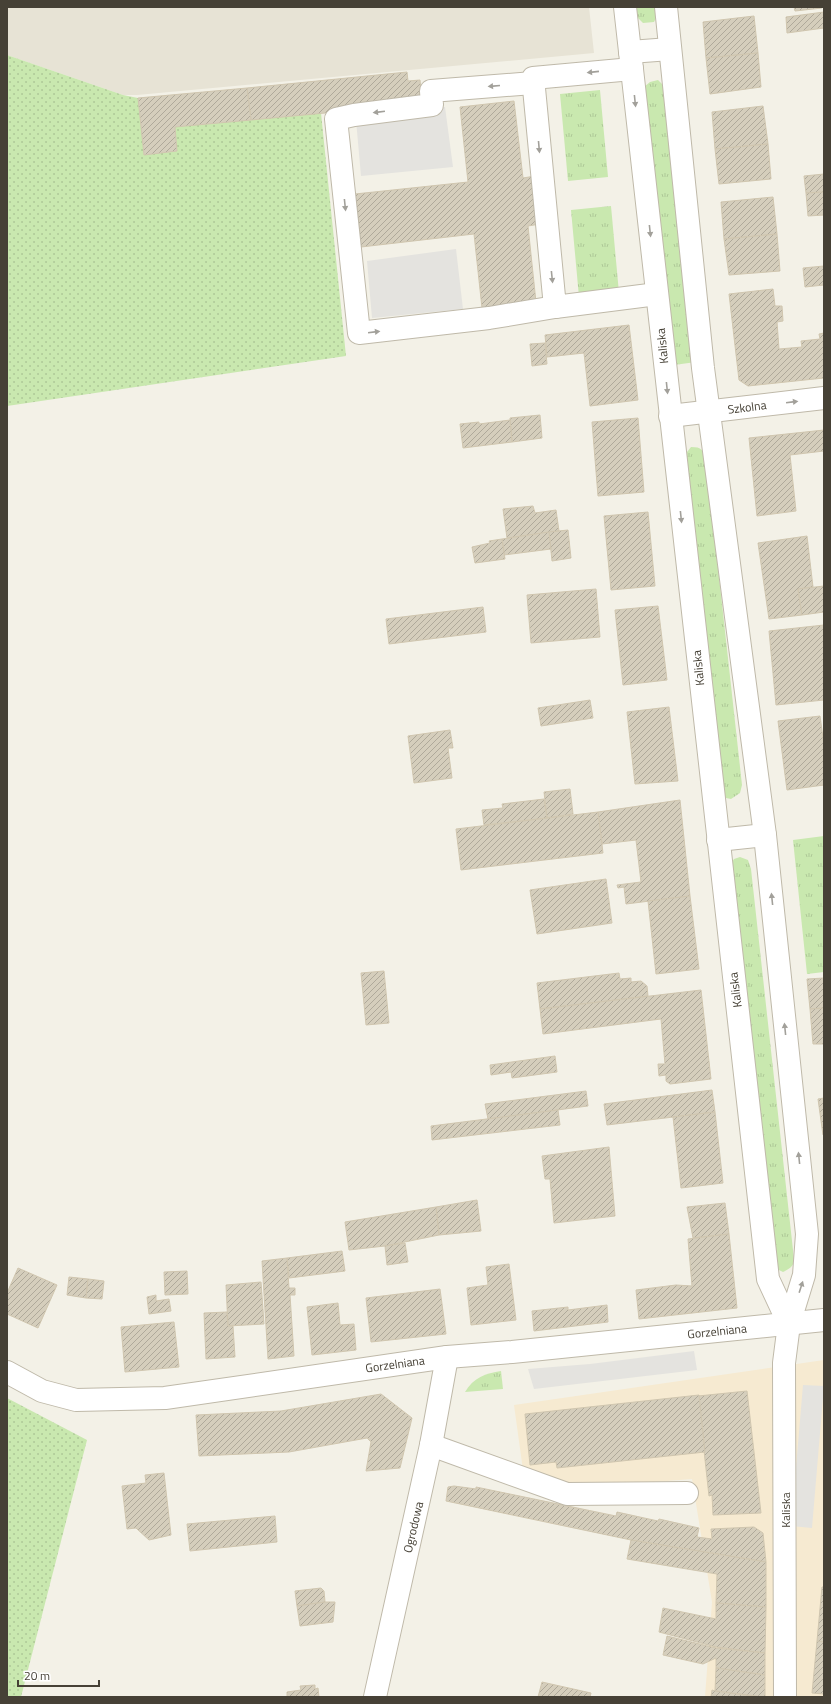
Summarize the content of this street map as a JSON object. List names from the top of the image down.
{
  "streets": {
    "street": [
      "Kaliska",
      "Szkolna",
      "Gorzelniana",
      "Ogrodowa"
    ]
  },
  "crossings": [
    ["Kaliska", "Szkolna"],
    ["Kaliska", "Gorzelniana"],
    ["Gorzelniana", "Ogrodowa"]
  ],
  "one_way": ["Szkolna"],
  "scale_bar": "20 m"
}
